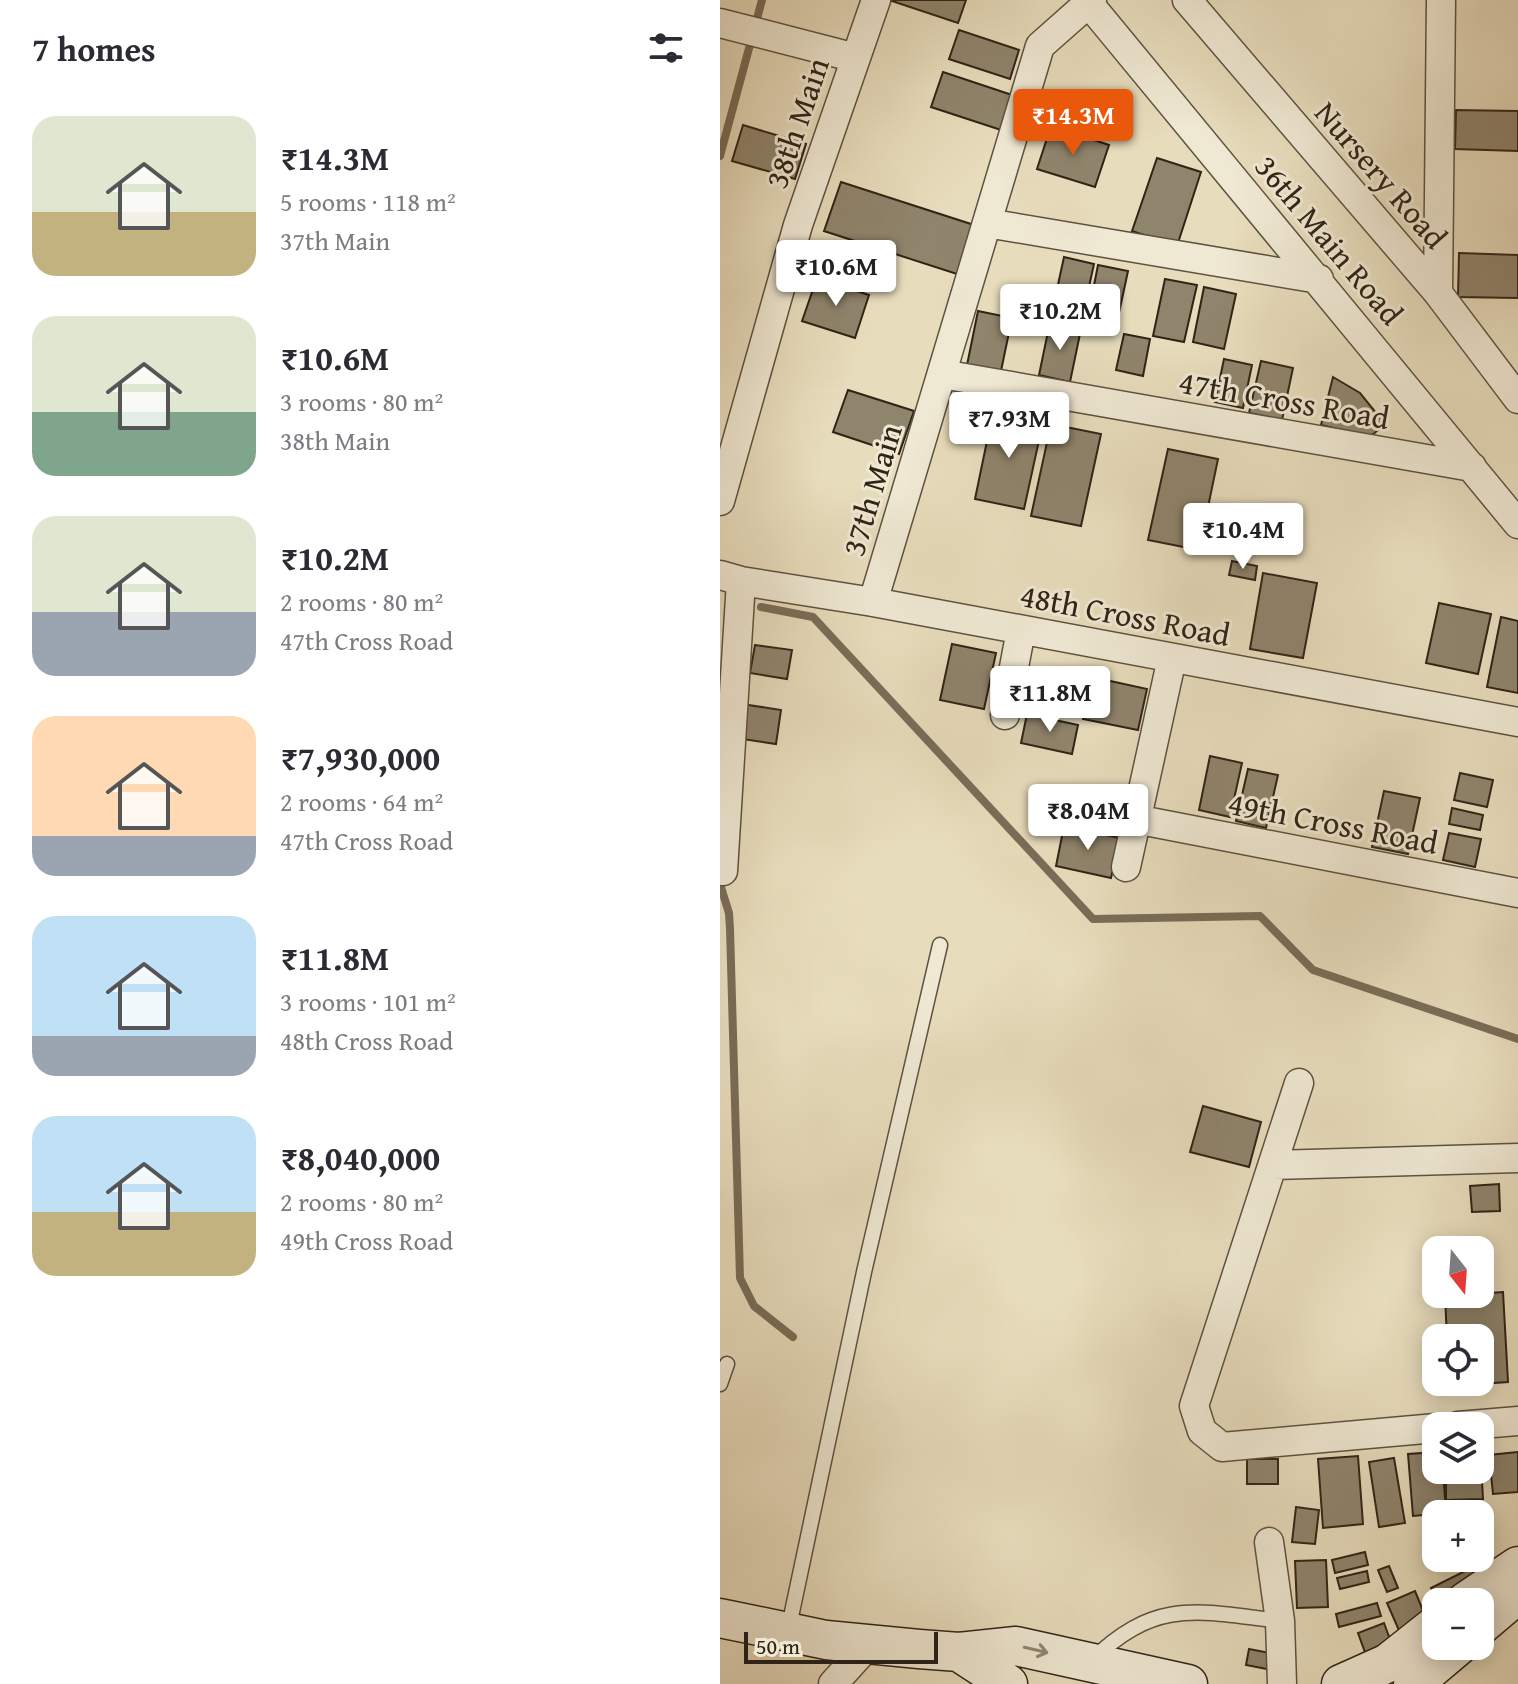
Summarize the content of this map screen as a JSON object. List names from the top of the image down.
{
  "streets": {
    "street": [
      "38th Main",
      "Nursery Road",
      "36th Main Road",
      "47th Cross Road",
      "37th Main",
      "48th Cross Road",
      "49th Cross Road"
    ]
  },
  "crossings": [
    ["36th Main Road", "47th Cross Road"],
    ["36th Main Road", "37th Main"],
    ["47th Cross Road", "37th Main"],
    ["37th Main", "48th Cross Road"]
  ],
  "scale_bar": "50 m",
  "north": "bottom",
  "page": {
    "heading": "7 homes",
    "price": [
      "₹14.3M",
      "₹10.6M",
      "₹10.2M",
      "₹7.93M",
      "₹10.4M",
      "₹11.8M",
      "₹8.04M"
    ],
    "list": [
      {
        "name": "₹14.3M",
        "note": "5 rooms · 118 m² · 37th Main"
      },
      {
        "name": "₹10.6M",
        "note": "3 rooms · 80 m² · 38th Main"
      },
      {
        "name": "₹10.2M",
        "note": "2 rooms · 80 m² · 47th Cross Road"
      },
      {
        "name": "₹7,930,000",
        "note": "2 rooms · 64 m² · 47th Cross Road"
      },
      {
        "name": "₹11.8M",
        "note": "3 rooms · 101 m² · 48th Cross Road"
      },
      {
        "name": "₹8,040,000",
        "note": "2 rooms · 80 m² · 49th Cross Road"
      }
    ],
    "map_buttons": ["+", "−"],
    "scale": "50 m"
  }
}
